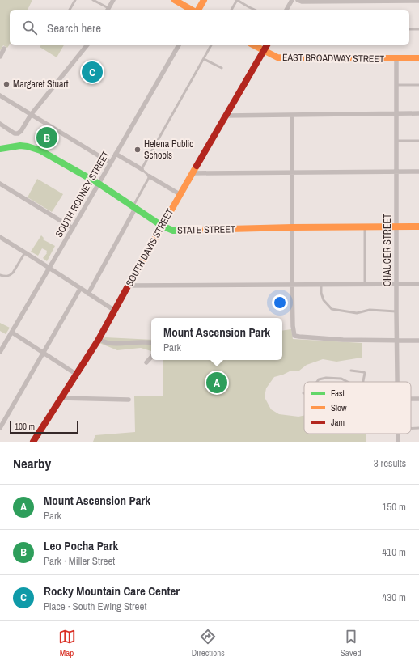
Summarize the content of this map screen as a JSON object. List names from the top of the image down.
{
  "streets": {
    "street": [
      "EAST BROADWAY STREET",
      "SOUTH RODNEY STREET",
      "STATE STREET",
      "SOUTH DAVIS STREET",
      "CHAUCER STREET"
    ]
  },
  "crossings": [
    ["EAST BROADWAY STREET", "SOUTH DAVIS STREET"],
    ["EAST BROADWAY STREET", "CHAUCER STREET"],
    ["SOUTH RODNEY STREET", "STATE STREET"],
    ["STATE STREET", "SOUTH DAVIS STREET"],
    ["STATE STREET", "CHAUCER STREET"]
  ],
  "places": ["Margaret Stuart", "Helena Public Schools"],
  "legend": ["Fast", "Slow", "Jam"],
  "scale_bar": "100 m",
  "page": {
    "search": "Search here",
    "pins": ["C", "B", "A"],
    "popup": ["Mount Ascension Park", "Park"],
    "scale": "100 m",
    "heading": ["Nearby", "3 results"],
    "list": [
      {
        "mark": "A",
        "name": "Mount Ascension Park",
        "note": "Park",
        "value": "150 m"
      },
      {
        "mark": "B",
        "name": "Leo Pocha Park",
        "note": "Park · Miller Street",
        "value": "410 m"
      },
      {
        "mark": "C",
        "name": "Rocky Mountain Care Center",
        "note": "Place · South Ewing Street",
        "value": "430 m"
      }
    ],
    "nav": ["Map", "Directions", "Saved"]
  }
}
